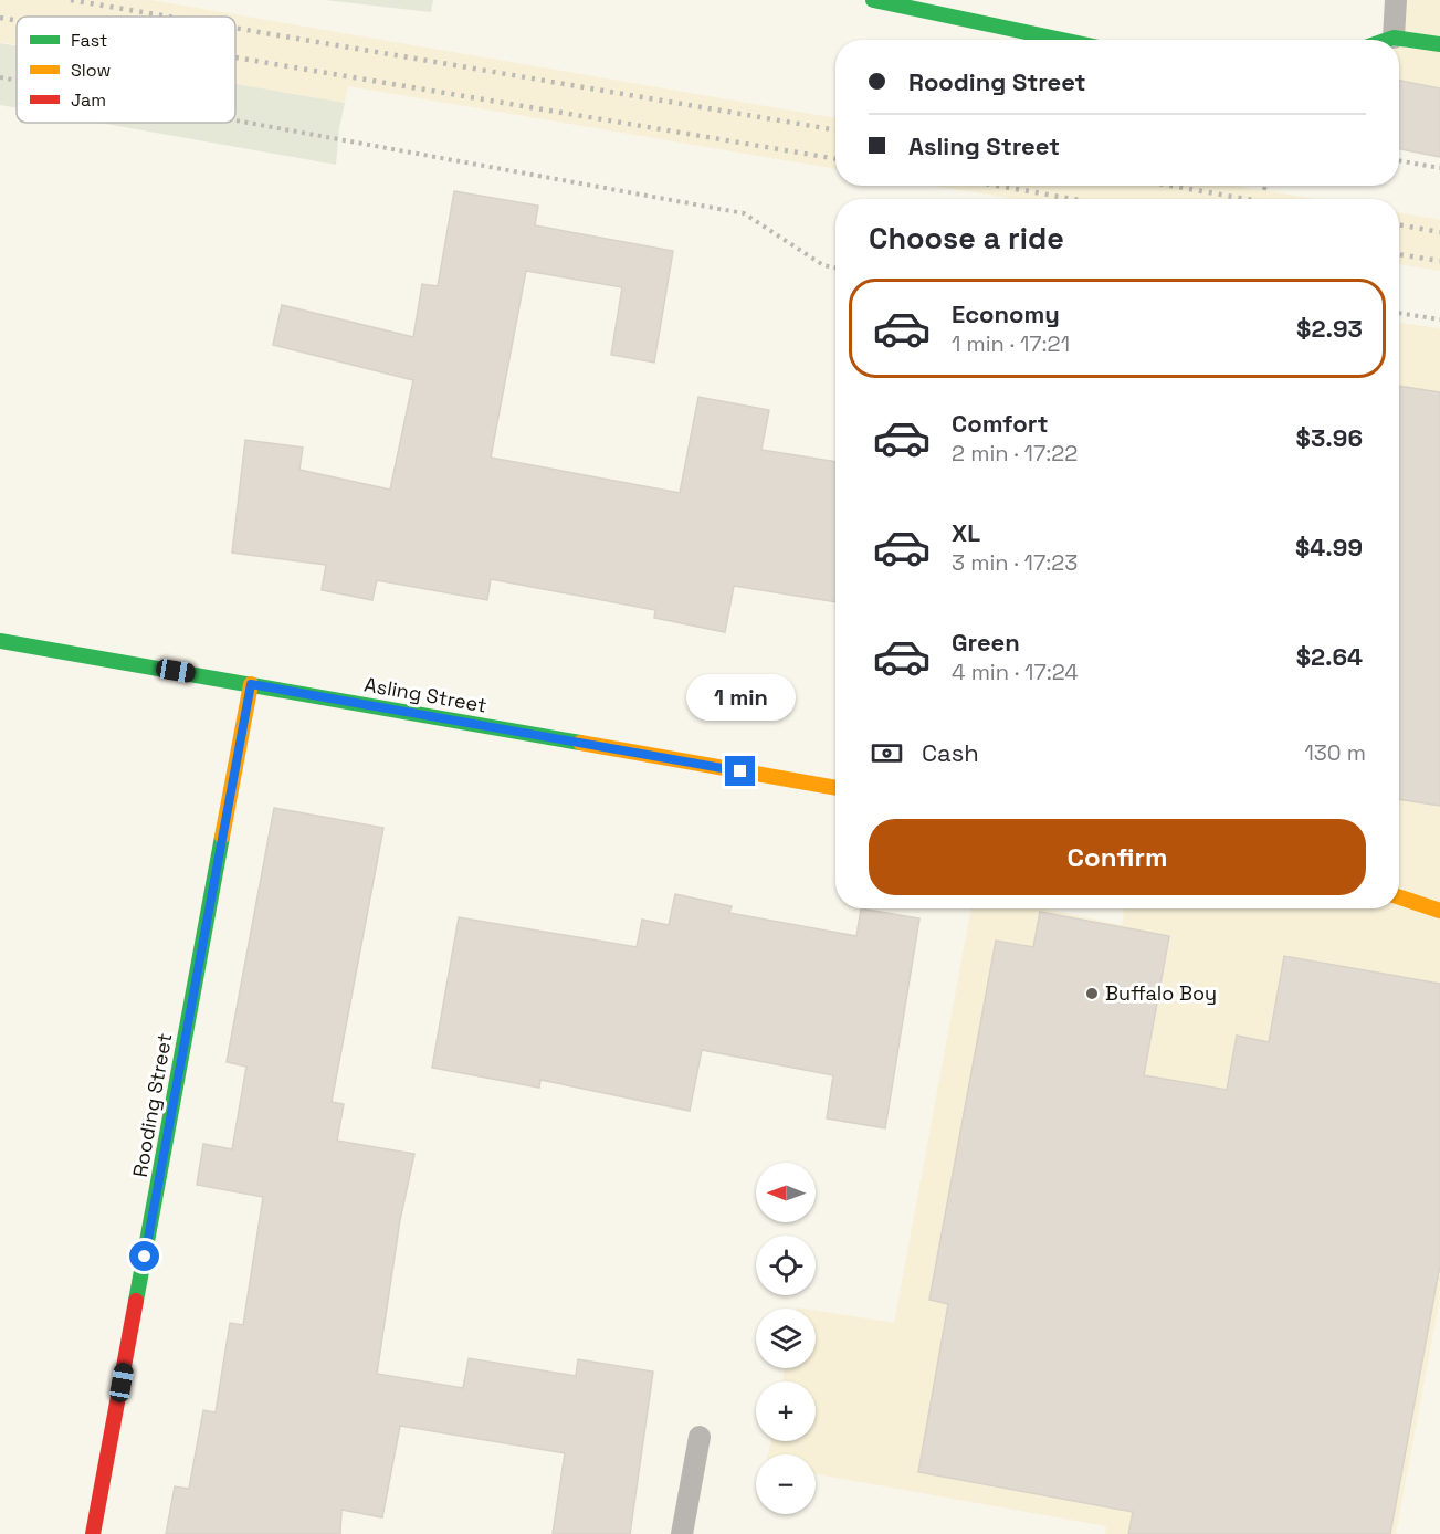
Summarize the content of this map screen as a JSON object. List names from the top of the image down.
{
  "streets": {
    "street": ["Asling Street", "Rooding Street"]
  },
  "crossings": [
    ["Asling Street", "Rooding Street"]
  ],
  "places": ["Buffalo Boy"],
  "legend": ["Fast", "Slow", "Jam"],
  "north": "left",
  "page": {
    "banner": ["Rooding Street", "Asling Street"],
    "heading": "Choose a ride",
    "list": [
      {
        "name": "Economy",
        "note": "1 min · 17:21",
        "value": "$2.93"
      },
      {
        "name": "Comfort",
        "note": "2 min · 17:22",
        "value": "$3.96"
      },
      {
        "name": "XL",
        "note": "3 min · 17:23",
        "value": "$4.99"
      },
      {
        "name": "Green",
        "note": "4 min · 17:24",
        "value": "$2.64"
      }
    ],
    "bubble": "1 min",
    "pay": ["Cash", "130 m"],
    "buttons": "Confirm",
    "map_buttons": ["+", "−"]
  }
}
